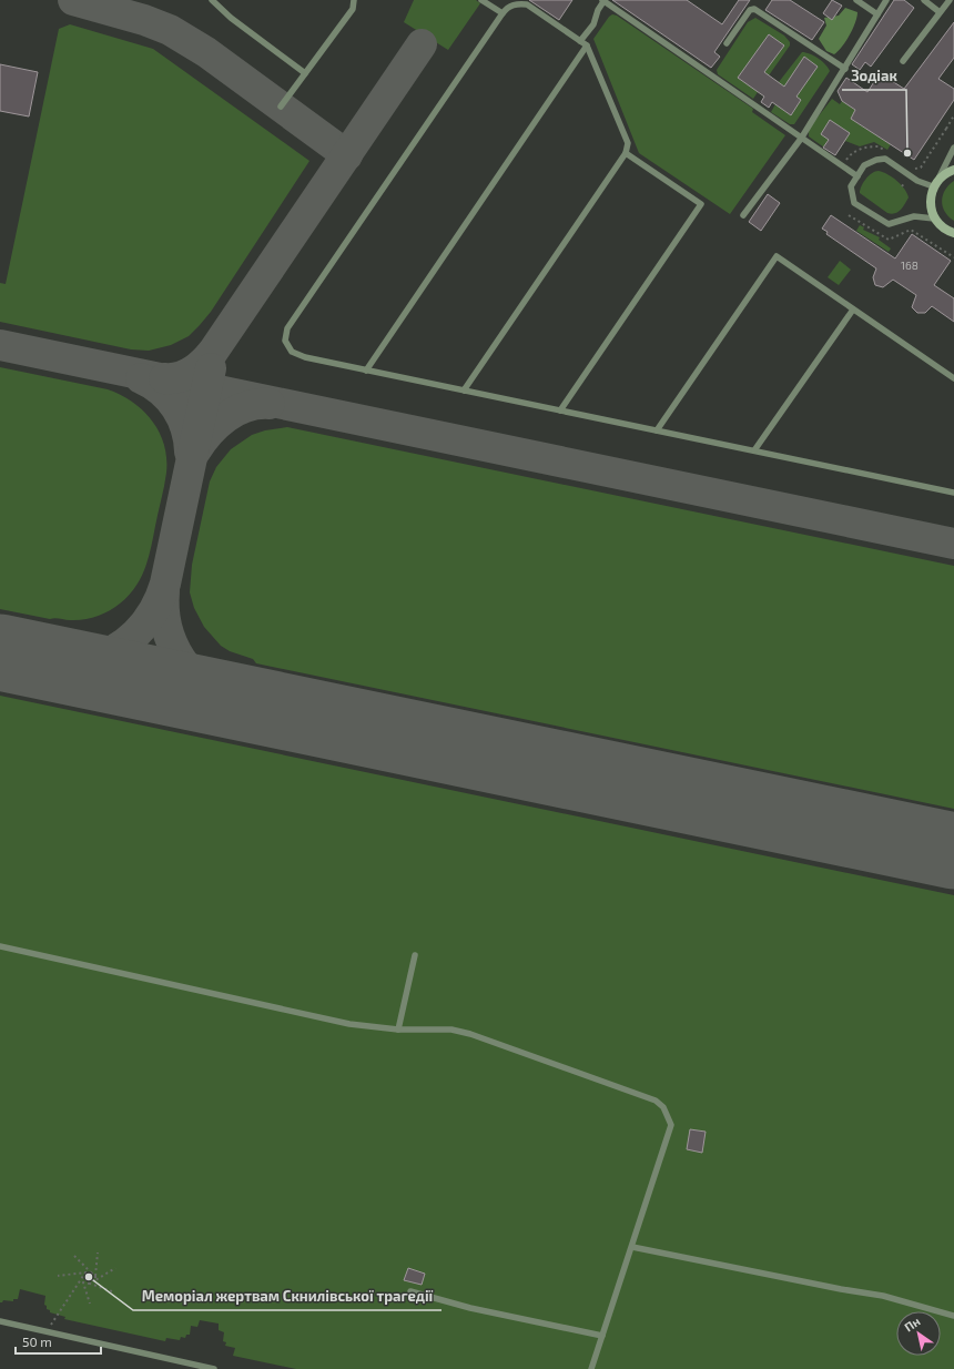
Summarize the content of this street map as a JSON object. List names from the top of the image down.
{
  "places": ["Зодіак", "Меморіал жертвам Скнилівської трагедії"],
  "house_numbers": ["168"],
  "scale_bar": "50 m",
  "north": "top left"
}
